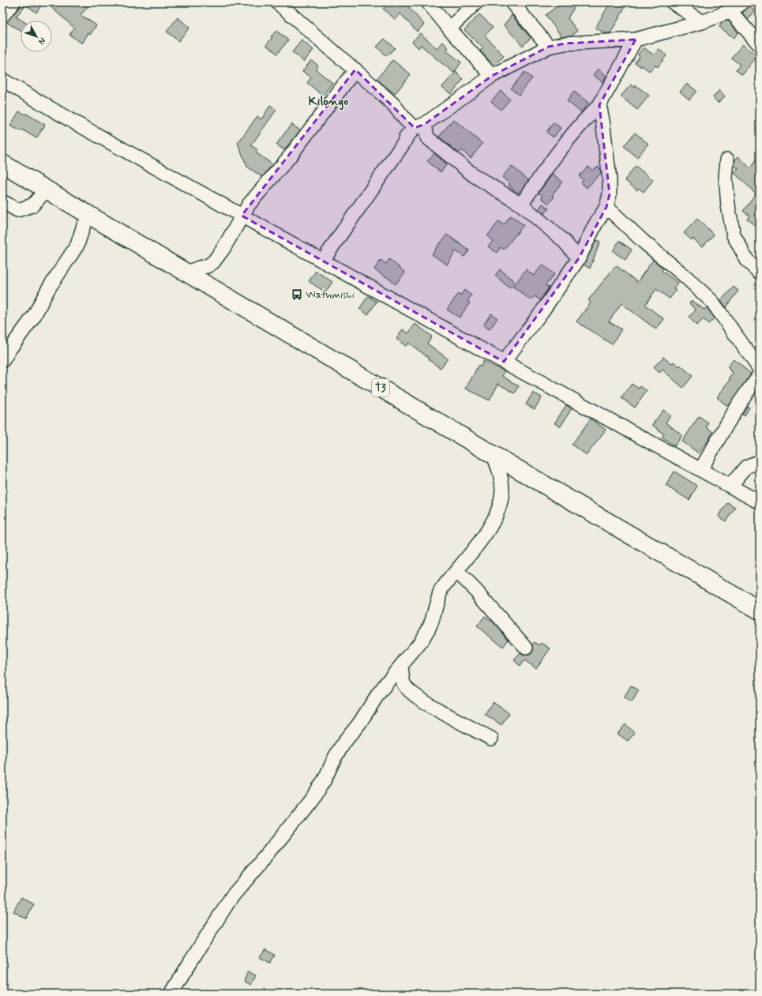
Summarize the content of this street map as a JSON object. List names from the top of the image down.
{
  "streets": {
    "highway": ["T3"]
  },
  "districts": ["Kilongo"],
  "places": {
    "bus stop": ["Watumishi"]
  },
  "north": "bottom right"
}
